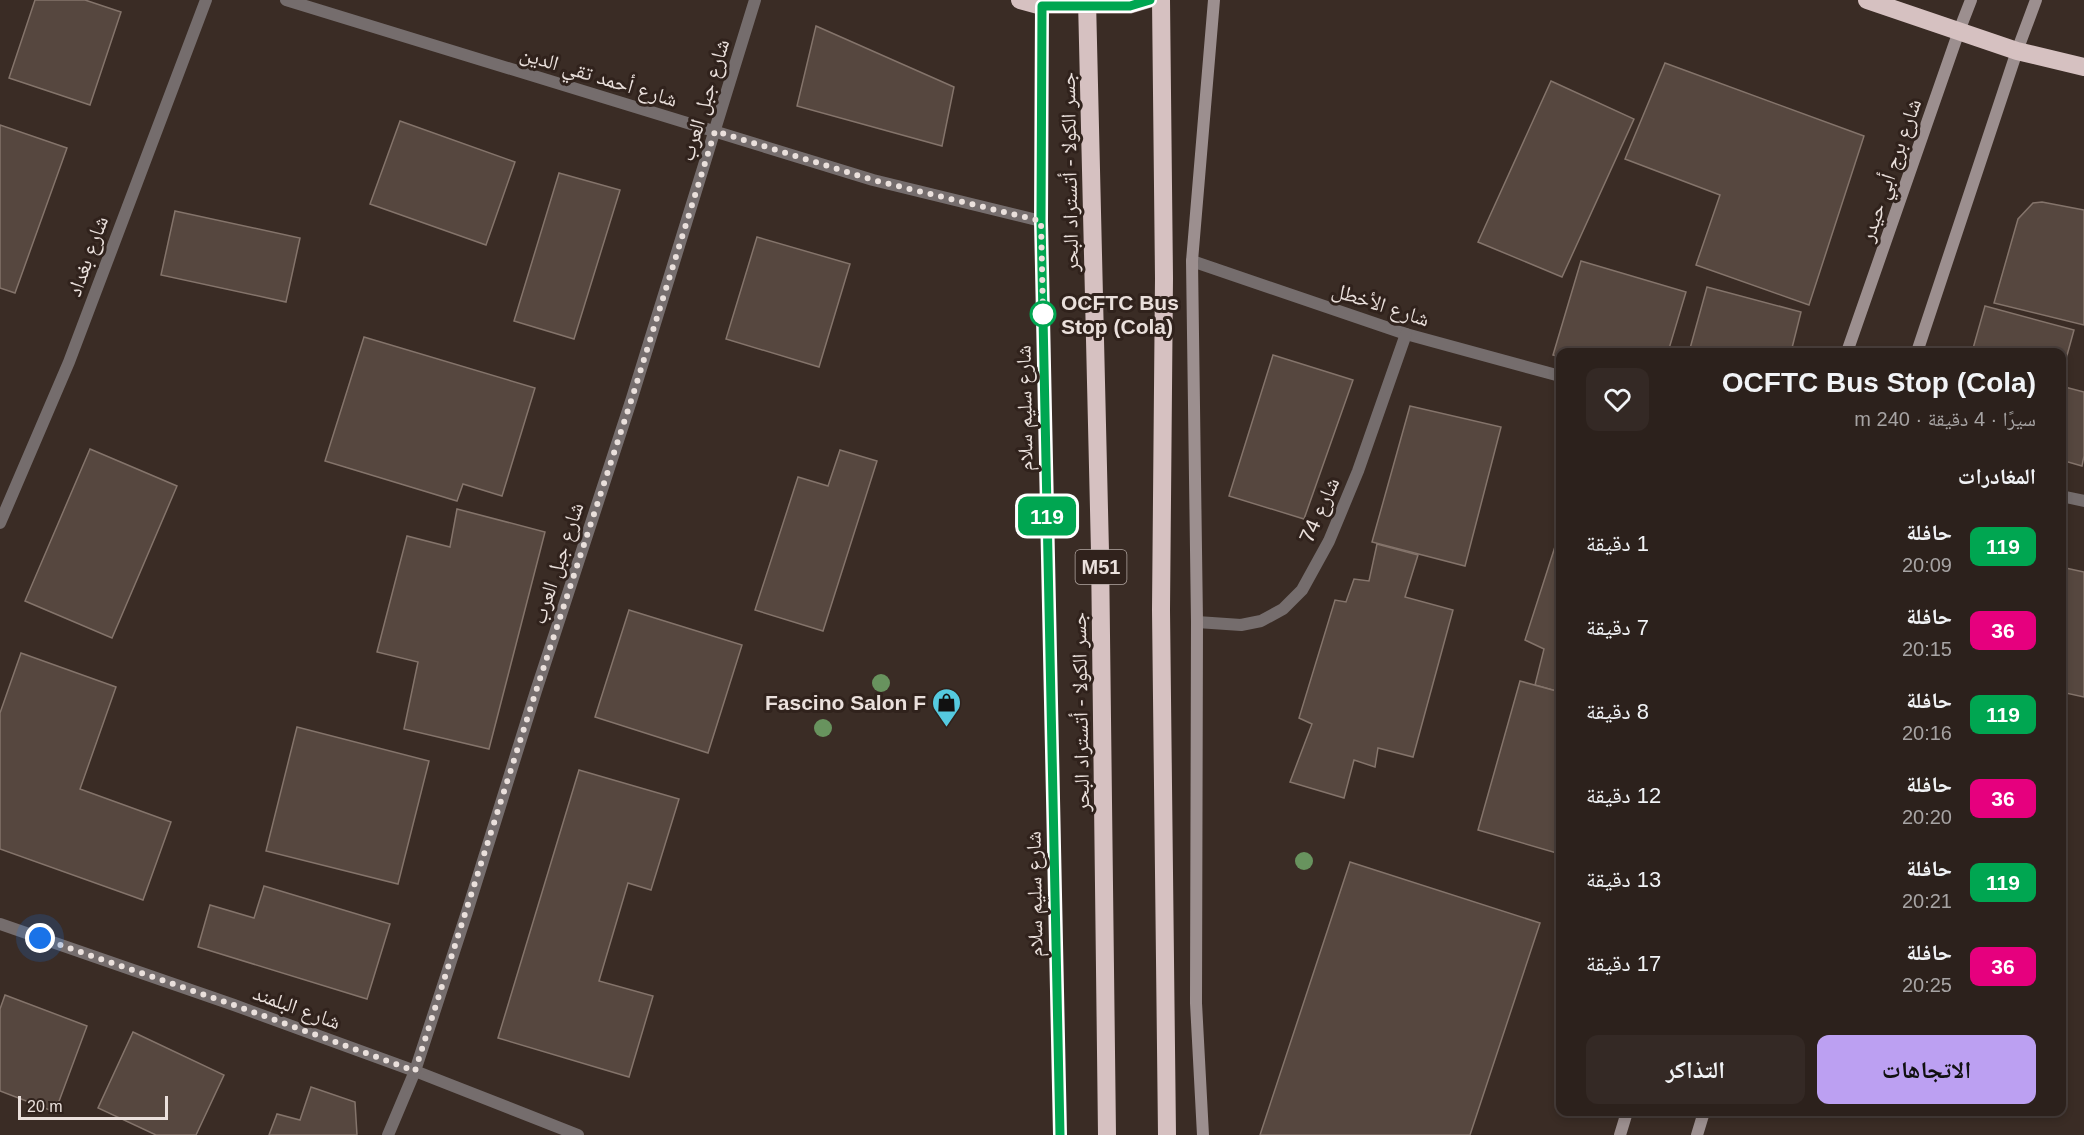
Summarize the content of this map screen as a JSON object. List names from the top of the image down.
{
  "streets": {
    "highway": ["جسر الكولا - أتستراد البحر", "M51"],
    "main road": ["شارع برج أبي حيدر", "شارع سليم سلام"],
    "street": [
      "شارع أحمد تقي الدين",
      "شارع جبل العرب",
      "شارع بغداد",
      "شارع الأخطل",
      "شارع 74",
      "شارع البلمند"
    ]
  },
  "crossings": [
    ["شارع أحمد تقي الدين", "شارع جبل العرب"],
    ["شارع أحمد تقي الدين", "شارع سليم سلام"],
    ["شارع جبل العرب", "شارع البلمند"],
    ["شارع الأخطل", "شارع 74"]
  ],
  "places": {
    "other": ["OCFTC Bus Stop (Cola)"],
    "shop": ["Fascino Salon F"]
  },
  "lines": ["bus line 119"],
  "scale_bar": "20 m",
  "page": {
    "on_map": "119",
    "heading": [
      ["OCFTC Bus Stop (Cola)", "سيرًا · 4 دقيقة · 240 m"],
      "المغادرات"
    ],
    "list": [
      {
        "mark": "119",
        "name": "حافلة",
        "note": "20:09",
        "value": "1 دقيقة"
      },
      {
        "mark": "36",
        "name": "حافلة",
        "note": "20:15",
        "value": "7 دقيقة"
      },
      {
        "mark": "119",
        "name": "حافلة",
        "note": "20:16",
        "value": "8 دقيقة"
      },
      {
        "mark": "36",
        "name": "حافلة",
        "note": "20:20",
        "value": "12 دقيقة"
      },
      {
        "mark": "119",
        "name": "حافلة",
        "note": "20:21",
        "value": "13 دقيقة"
      },
      {
        "mark": "36",
        "name": "حافلة",
        "note": "20:25",
        "value": "17 دقيقة"
      }
    ],
    "buttons": ["الاتجاهات", "التذاكر"],
    "scale": "20 m"
  }
}
